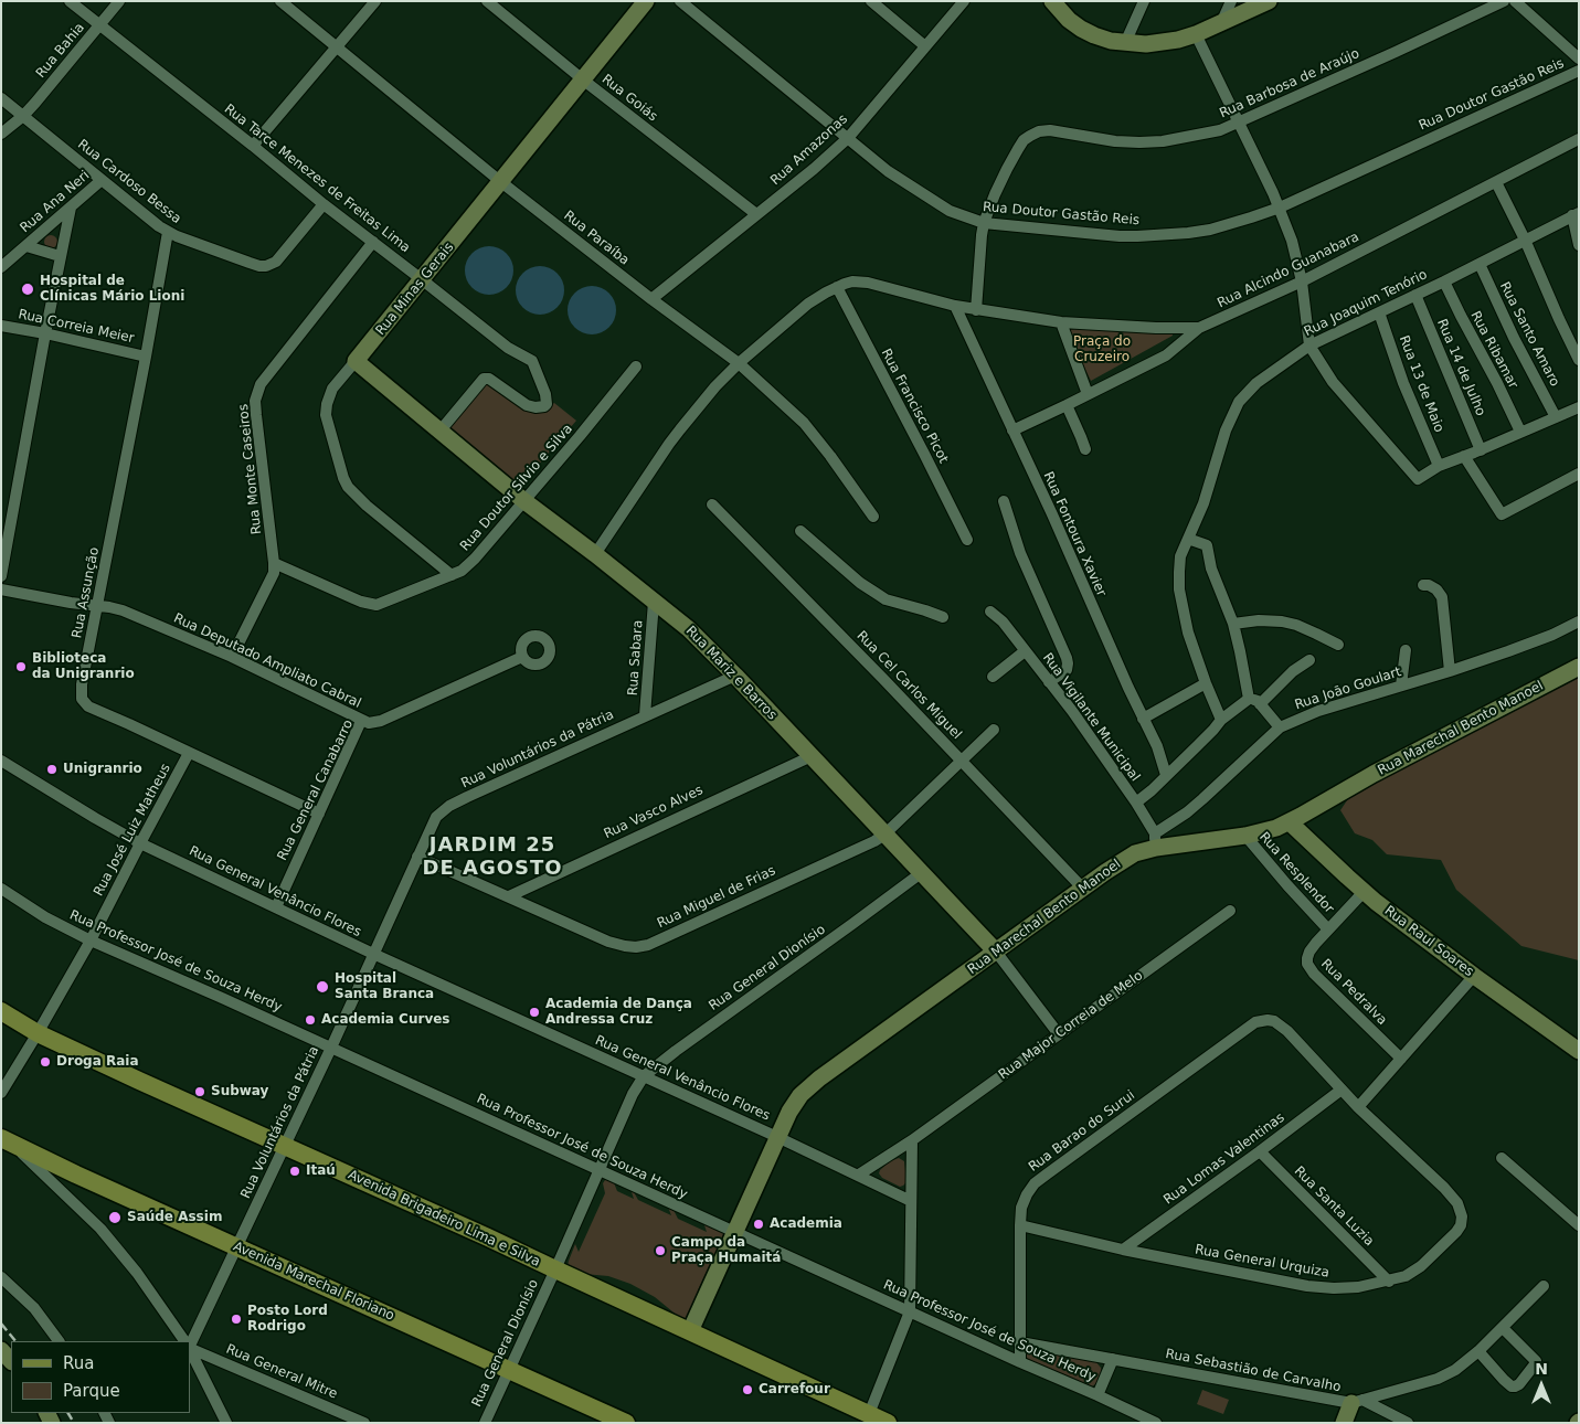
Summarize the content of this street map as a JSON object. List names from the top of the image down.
{
  "streets": {
    "main road": ["Avenida Brigadeiro Lima e Silva", "Avenida Marechal Floriano"],
    "street": [
      "Rua Bahia",
      "Rua Barbosa de Araújo",
      "Rua Doutor Gastão Reis",
      "Rua Goiás",
      "Rua Amazonas",
      "Rua Tarce Menezes de Freitas Lima",
      "Rua Cardoso Bessa",
      "Rua Ana Neri",
      "Rua Paraíba",
      "Rua Alcindo Guanabara",
      "Rua Minas Gerais",
      "Rua Joaquim Tenório",
      "Rua Correia Meier",
      "Rua Santo Amaro",
      "Rua Ribamar",
      "Rua 14 de Julho",
      "Rua 13 de Maio",
      "Rua Francisco Picot",
      "Rua Monte Caseiros",
      "Rua Doutor Silvio e Silva",
      "Rua Fontoura Xavier",
      "Rua Assunção",
      "Rua Sabara",
      "Rua Deputado Ampliato Cabral",
      "Rua Mariz e Barros",
      "Rua Cel Carlos Miguel",
      "Rua Joāo Goulart",
      "Rua Vigilante Municipal",
      "Rua Marechal Bento Manoel",
      "Rua Voluntários da Pátria",
      "Rua General Canabarro",
      "Rua Vasco Alves",
      "Rua José Luiz Matheus",
      "Rua Resplendor",
      "Rua General Venâncio Flores",
      "Rua Miguel de Frias",
      "Rua Raul Soares",
      "Rua Professor José de Souza Herdy",
      "Rua General Dionísio",
      "Rua Pedralva",
      "Rua Major Correia de Melo",
      "Rua Barao do Surui",
      "Rua Lomas Valentinas",
      "Rua Santa Luzia",
      "Rua General Urquiza",
      "Rua Sebastião de Carvalho",
      "Rua General Mitre"
    ]
  },
  "crossings": [
    ["Rua Bahia", "Rua Tarce Menezes de Freitas Lima"],
    ["Rua Bahia", "Rua Cardoso Bessa"],
    ["Rua Barbosa de Araújo", "Rua Doutor Gastão Reis"],
    ["Rua Doutor Gastão Reis", "Rua Amazonas"],
    ["Rua Goiás", "Rua Amazonas"],
    ["Rua Goiás", "Rua Minas Gerais"],
    ["Rua Amazonas", "Rua Paraíba"],
    ["Rua Tarce Menezes de Freitas Lima", "Rua Cardoso Bessa"],
    ["Rua Tarce Menezes de Freitas Lima", "Rua Minas Gerais"],
    ["Rua Tarce Menezes de Freitas Lima", "Rua Monte Caseiros"],
    ["Rua Tarce Menezes de Freitas Lima", "Rua Mariz e Barros"],
    ["Rua Cardoso Bessa", "Rua Ana Neri"],
    ["Rua Cardoso Bessa", "Rua Assunção"],
    ["Rua Paraíba", "Rua Minas Gerais"],
    ["Rua Alcindo Guanabara", "Rua Fontoura Xavier"],
    ["Rua Minas Gerais", "Rua Doutor Silvio e Silva"],
    ["Rua Minas Gerais", "Rua Mariz e Barros"],
    ["Rua Joaquim Tenório", "Rua Santo Amaro"],
    ["Rua Joaquim Tenório", "Rua Ribamar"],
    ["Rua Joaquim Tenório", "Rua 14 de Julho"],
    ["Rua Joaquim Tenório", "Rua 13 de Maio"],
    ["Rua Correia Meier", "Rua Assunção"],
    ["Rua Monte Caseiros", "Rua Doutor Silvio e Silva"],
    ["Rua Monte Caseiros", "Rua Deputado Ampliato Cabral"],
    ["Rua Doutor Silvio e Silva", "Rua Mariz e Barros"],
    ["Rua Assunção", "Rua Deputado Ampliato Cabral"],
    ["Rua Assunção", "Rua General Canabarro"],
    ["Rua Assunção", "Rua José Luiz Matheus"],
    ["Rua Sabara", "Rua Mariz e Barros"],
    ["Rua Sabara", "Rua Voluntários da Pátria"],
    ["Rua Deputado Ampliato Cabral", "Rua General Canabarro"],
    ["Rua Mariz e Barros", "Rua Marechal Bento Manoel"],
    ["Rua Mariz e Barros", "Rua Voluntários da Pátria"],
    ["Rua Mariz e Barros", "Rua Vasco Alves"],
    ["Rua Mariz e Barros", "Rua Miguel de Frias"],
    ["Rua Mariz e Barros", "Rua General Dionísio"],
    ["Rua Mariz e Barros", "Rua Major Correia de Melo"],
    ["Rua Cel Carlos Miguel", "Rua Marechal Bento Manoel"],
    ["Rua Cel Carlos Miguel", "Rua Miguel de Frias"],
    ["Rua Joāo Goulart", "Rua Vigilante Municipal"],
    ["Rua Joāo Goulart", "Rua Marechal Bento Manoel"],
    ["Rua Vigilante Municipal", "Rua Marechal Bento Manoel"],
    ["Rua Marechal Bento Manoel", "Rua Resplendor"],
    ["Rua Marechal Bento Manoel", "Rua General Venâncio Flores"],
    ["Rua Marechal Bento Manoel", "Rua Raul Soares"],
    ["Rua Marechal Bento Manoel", "Rua Professor José de Souza Herdy"],
    ["Rua Marechal Bento Manoel", "Avenida Brigadeiro Lima e Silva"],
    ["Rua Voluntários da Pátria", "Rua General Venâncio Flores"],
    ["Rua Voluntários da Pátria", "Rua Miguel de Frias"],
    ["Rua Voluntários da Pátria", "Rua Professor José de Souza Herdy"],
    ["Rua Voluntários da Pátria", "Avenida Brigadeiro Lima e Silva"],
    ["Rua Voluntários da Pátria", "Avenida Marechal Floriano"],
    ["Rua General Canabarro", "Rua General Venâncio Flores"],
    ["Rua Vasco Alves", "Rua Miguel de Frias"],
    ["Rua José Luiz Matheus", "Rua General Venâncio Flores"],
    ["Rua José Luiz Matheus", "Rua Professor José de Souza Herdy"],
    ["Rua José Luiz Matheus", "Avenida Brigadeiro Lima e Silva"],
    ["Rua Resplendor", "Rua Pedralva"],
    ["Rua General Venâncio Flores", "Rua General Dionísio"],
    ["Rua General Venâncio Flores", "Rua Major Correia de Melo"],
    ["Rua Raul Soares", "Rua Pedralva"],
    ["Rua Professor José de Souza Herdy", "Rua General Dionísio"],
    ["Rua Professor José de Souza Herdy", "Rua Barao do Surui"],
    ["Rua General Dionísio", "Avenida Brigadeiro Lima e Silva"],
    ["Rua General Dionísio", "Avenida Marechal Floriano"],
    ["Rua Barao do Surui", "Rua General Urquiza"],
    ["Rua Barao do Surui", "Rua Sebastião de Carvalho"],
    ["Rua Lomas Valentinas", "Rua Santa Luzia"],
    ["Rua Lomas Valentinas", "Rua General Urquiza"],
    ["Rua Santa Luzia", "Rua General Urquiza"]
  ],
  "districts": ["JARDIM 25 DE AGOSTO"],
  "parks": ["Praça do Cruzeiro"],
  "places": [
    "Hospital de Clínicas Mário Lioni",
    "Biblioteca da Unigranrio",
    "Unigranrio",
    "Hospital Santa Branca",
    "Academia de Dança Andressa Cruz",
    "Academia Curves",
    "Droga Raia",
    "Subway",
    "Itaú",
    "Saúde Assim",
    "Academia",
    "Campo da Praça Humaitá",
    "Posto Lord Rodrigo",
    "Carrefour"
  ],
  "legend": ["Rua", "Parque"],
  "north": "top"
}
